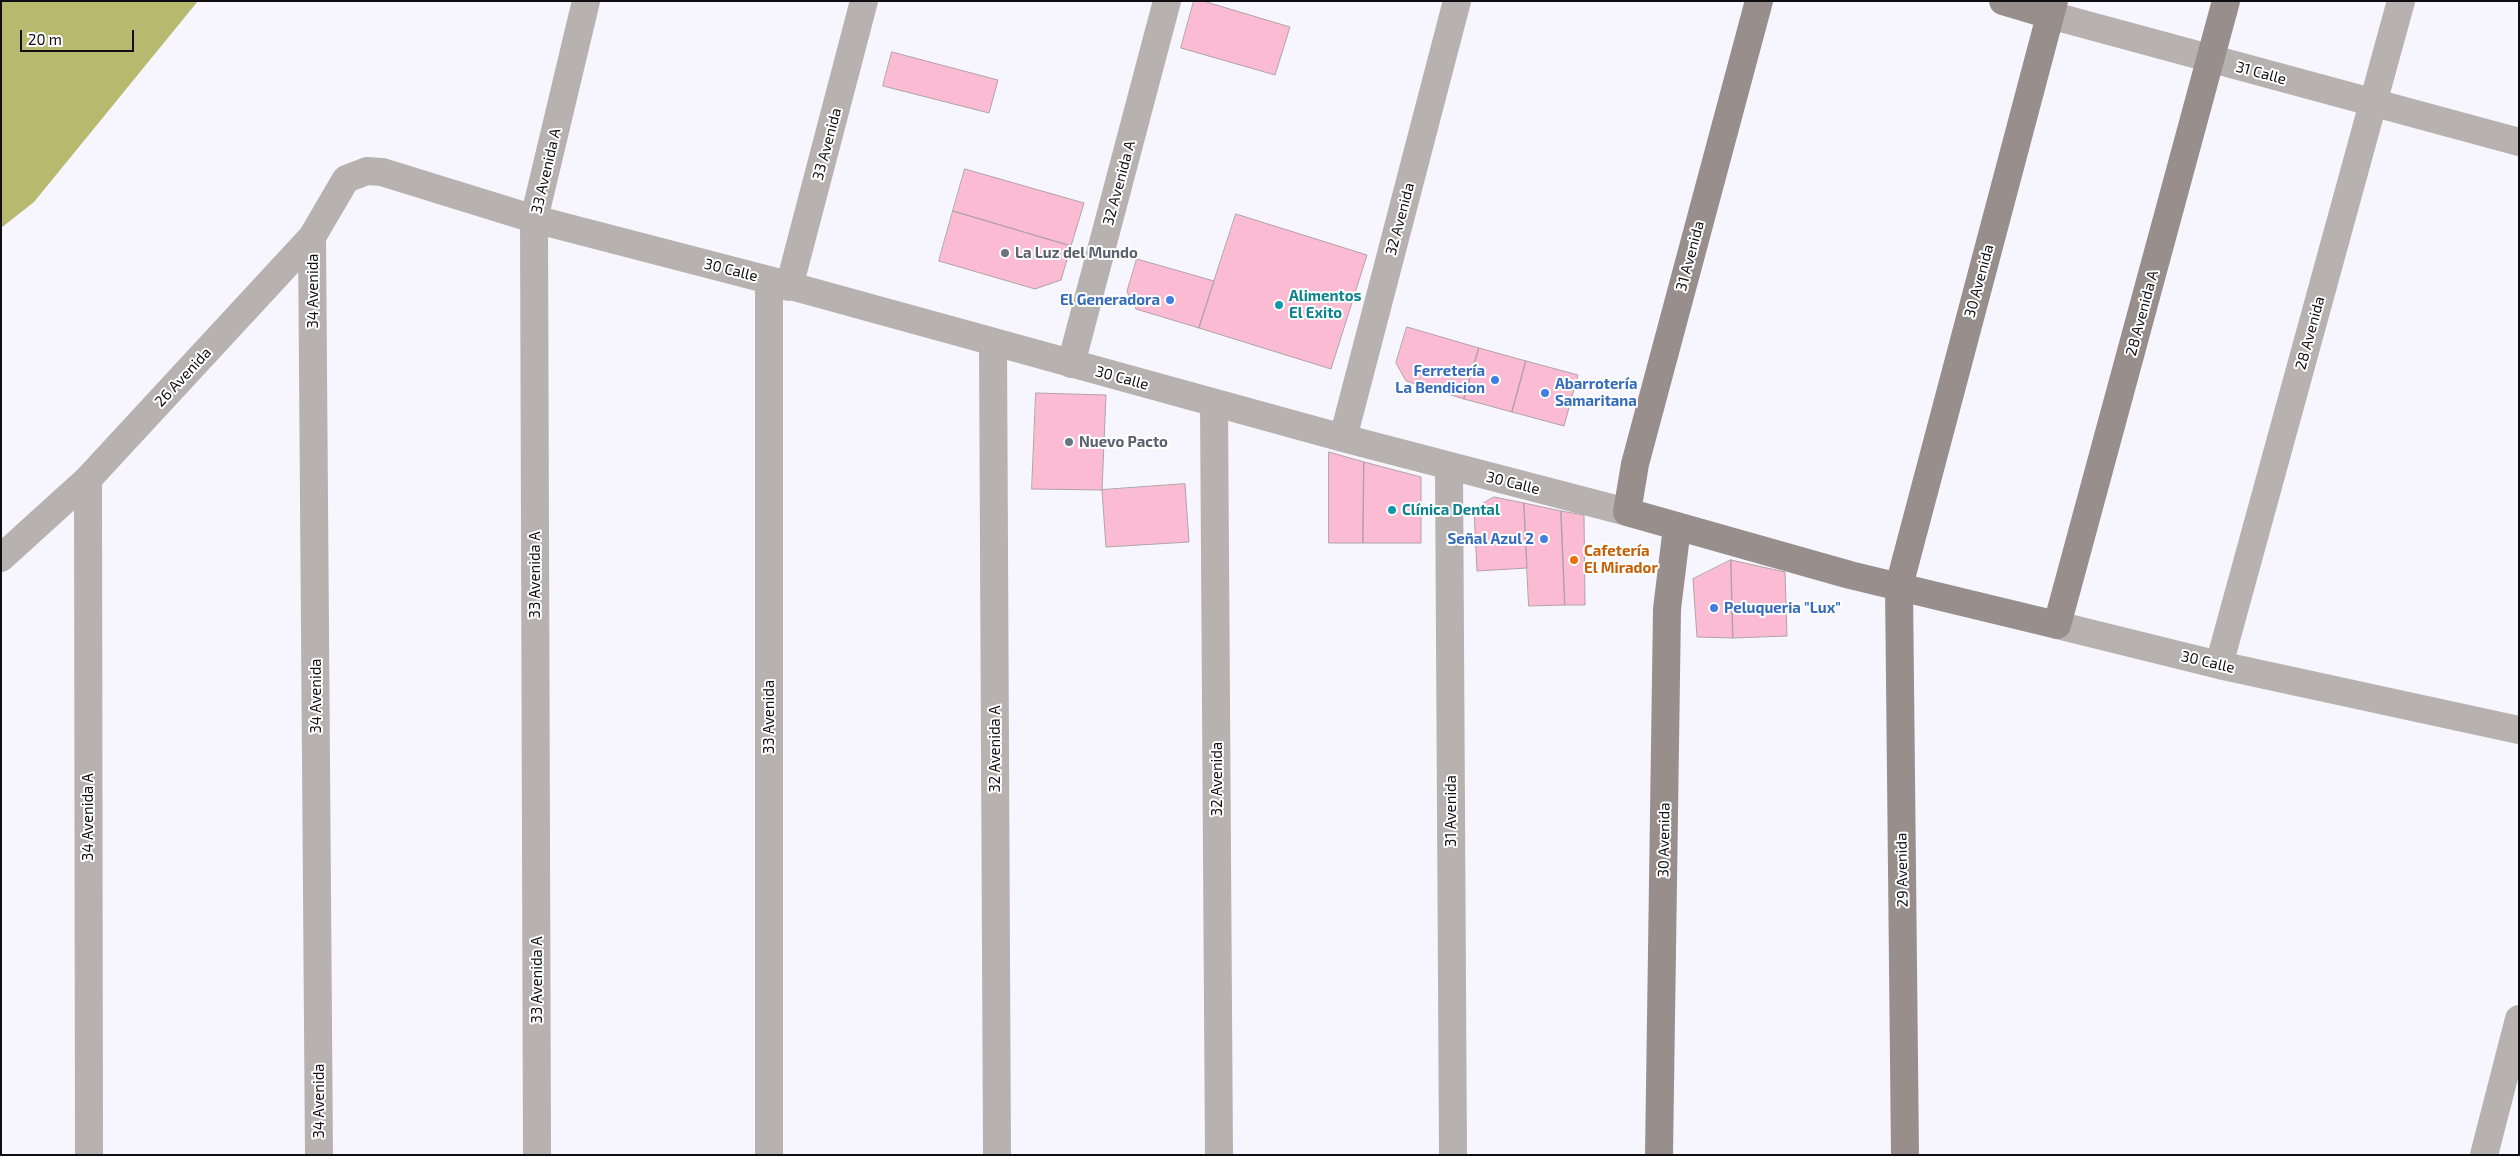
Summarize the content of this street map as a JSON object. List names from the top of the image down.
{
  "streets": {
    "street": [
      "31 Calle",
      "33 Avenida",
      "33 Avenida A",
      "32 Avenida A",
      "32 Avenida",
      "31 Avenida",
      "30 Calle",
      "30 Avenida",
      "34 Avenida",
      "28 Avenida A",
      "28 Avenida",
      "26 Avenida",
      "34 Avenida A",
      "29 Avenida"
    ]
  },
  "crossings": [
    ["31 Calle", "30 Avenida"],
    ["31 Calle", "28 Avenida A"],
    ["31 Calle", "28 Avenida"],
    ["33 Avenida", "30 Calle"],
    ["33 Avenida A", "30 Calle"],
    ["32 Avenida A", "30 Calle"],
    ["32 Avenida", "30 Calle"],
    ["31 Avenida", "30 Calle"],
    ["30 Calle", "30 Avenida"],
    ["30 Calle", "28 Avenida A"],
    ["30 Calle", "28 Avenida"],
    ["30 Calle", "26 Avenida"],
    ["30 Calle", "29 Avenida"],
    ["30 Avenida", "29 Avenida"],
    ["34 Avenida", "26 Avenida"],
    ["26 Avenida", "34 Avenida A"]
  ],
  "places": [
    "La Luz del Mundo",
    "El Generadora",
    "Alimentos El Exito",
    "Ferretería La Bendicion",
    "Abarrotería Samaritana",
    "Nuevo Pacto",
    "Clínica Dental",
    "Señal Azul 2",
    "Cafetería El Mirador",
    "Peluqueria \"Lux\""
  ],
  "scale_bar": "20 m"
}
